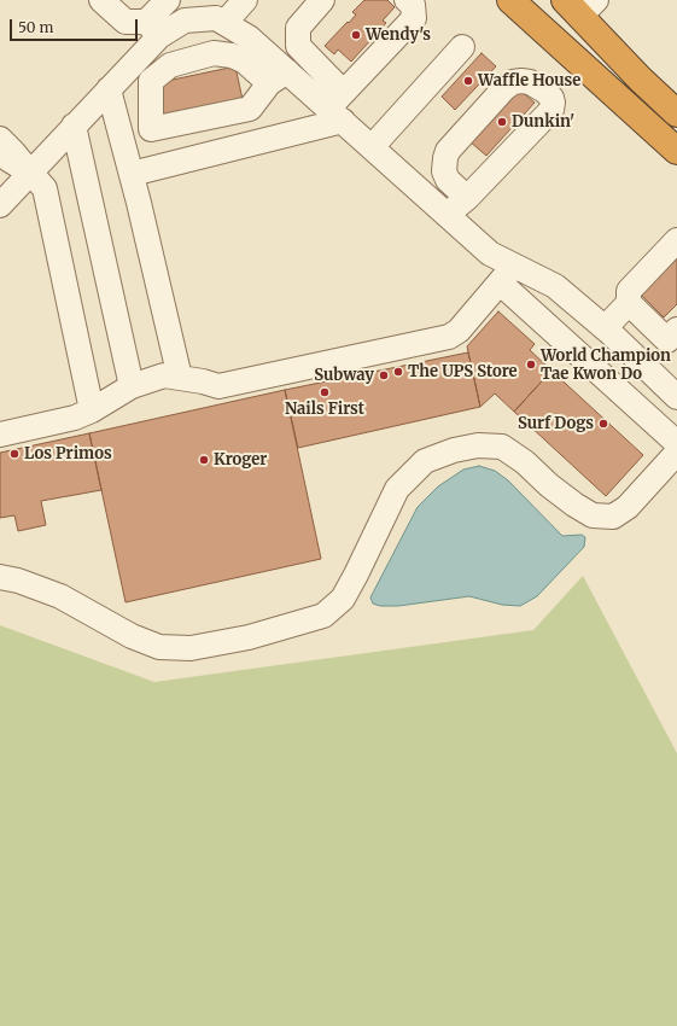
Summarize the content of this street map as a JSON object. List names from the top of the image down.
{
  "places": [
    "Wendy's",
    "Waffle House",
    "Dunkin'",
    "World Champion Tae Kwon Do",
    "The UPS Store",
    "Subway",
    "Nails First",
    "Surf Dogs",
    "Los Primos",
    "Kroger"
  ],
  "scale_bar": "50 m"
}
